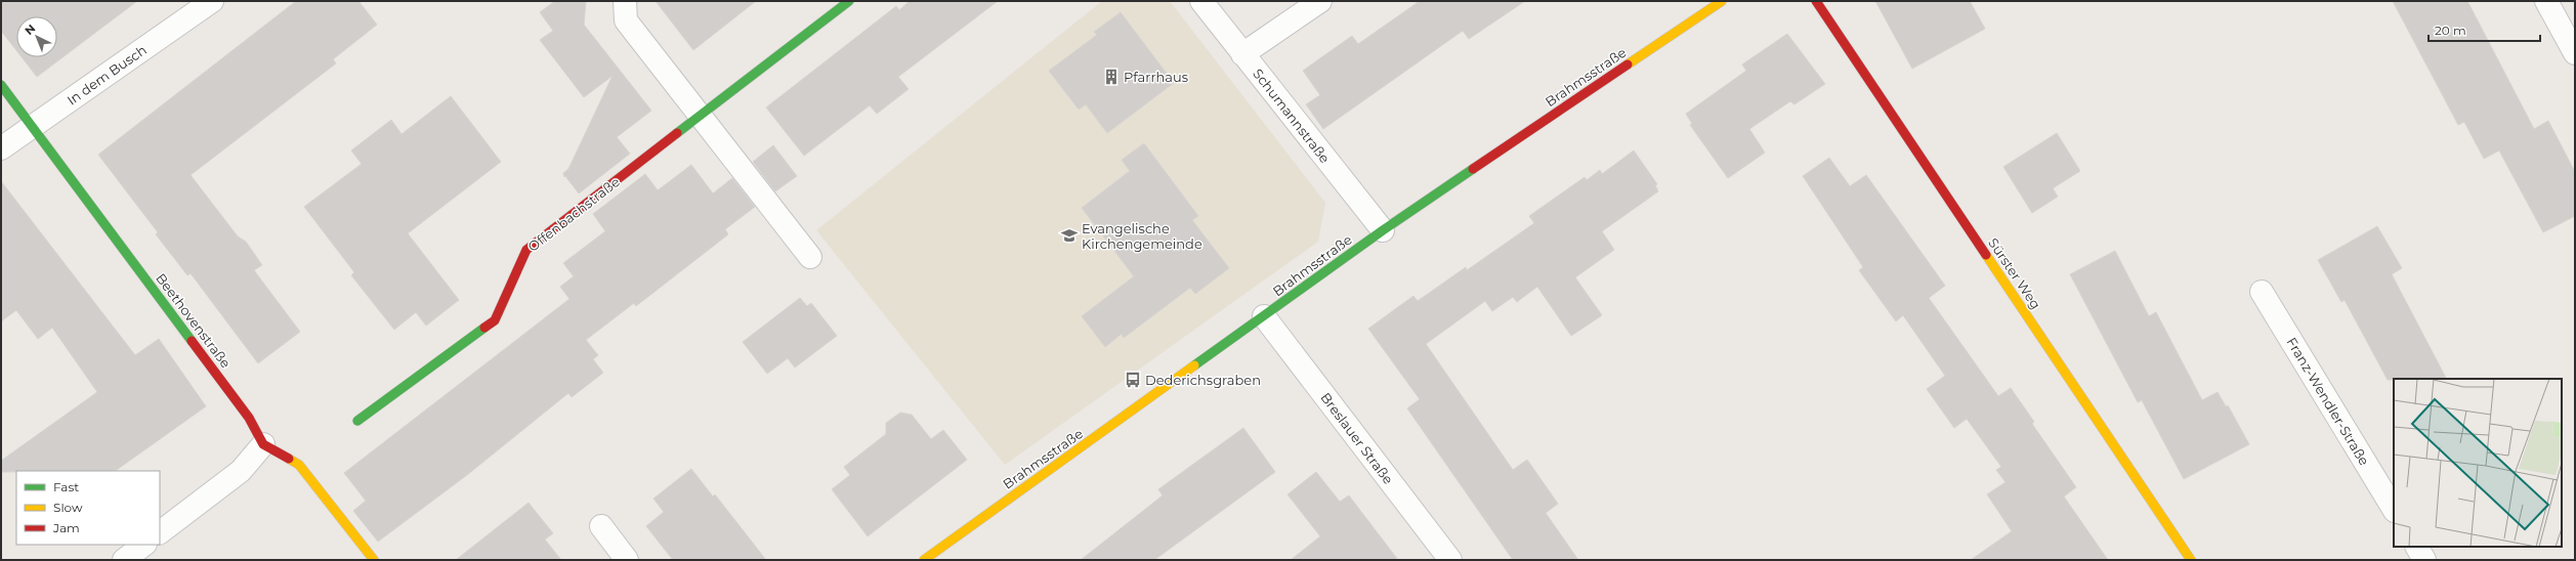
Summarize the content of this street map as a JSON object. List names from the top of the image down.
{
  "streets": {
    "street": [
      "In dem Busch",
      "Brahmsstraße",
      "Schumannstraße",
      "Offenbachstraße",
      "Sürster Weg",
      "Beethovenstraße",
      "Franz-Wendler-Straße",
      "Breslauer Straße"
    ]
  },
  "crossings": [
    ["In dem Busch", "Beethovenstraße"],
    ["Brahmsstraße", "Schumannstraße"],
    ["Brahmsstraße", "Breslauer Straße"]
  ],
  "places": {
    "building": ["Pfarrhaus"],
    "school or university": ["Evangelische Kirchengemeinde"],
    "bus stop": ["Dederichsgraben"]
  },
  "legend": ["Fast", "Slow", "Jam"],
  "scale_bar": "20 m",
  "north": "top left"
}
